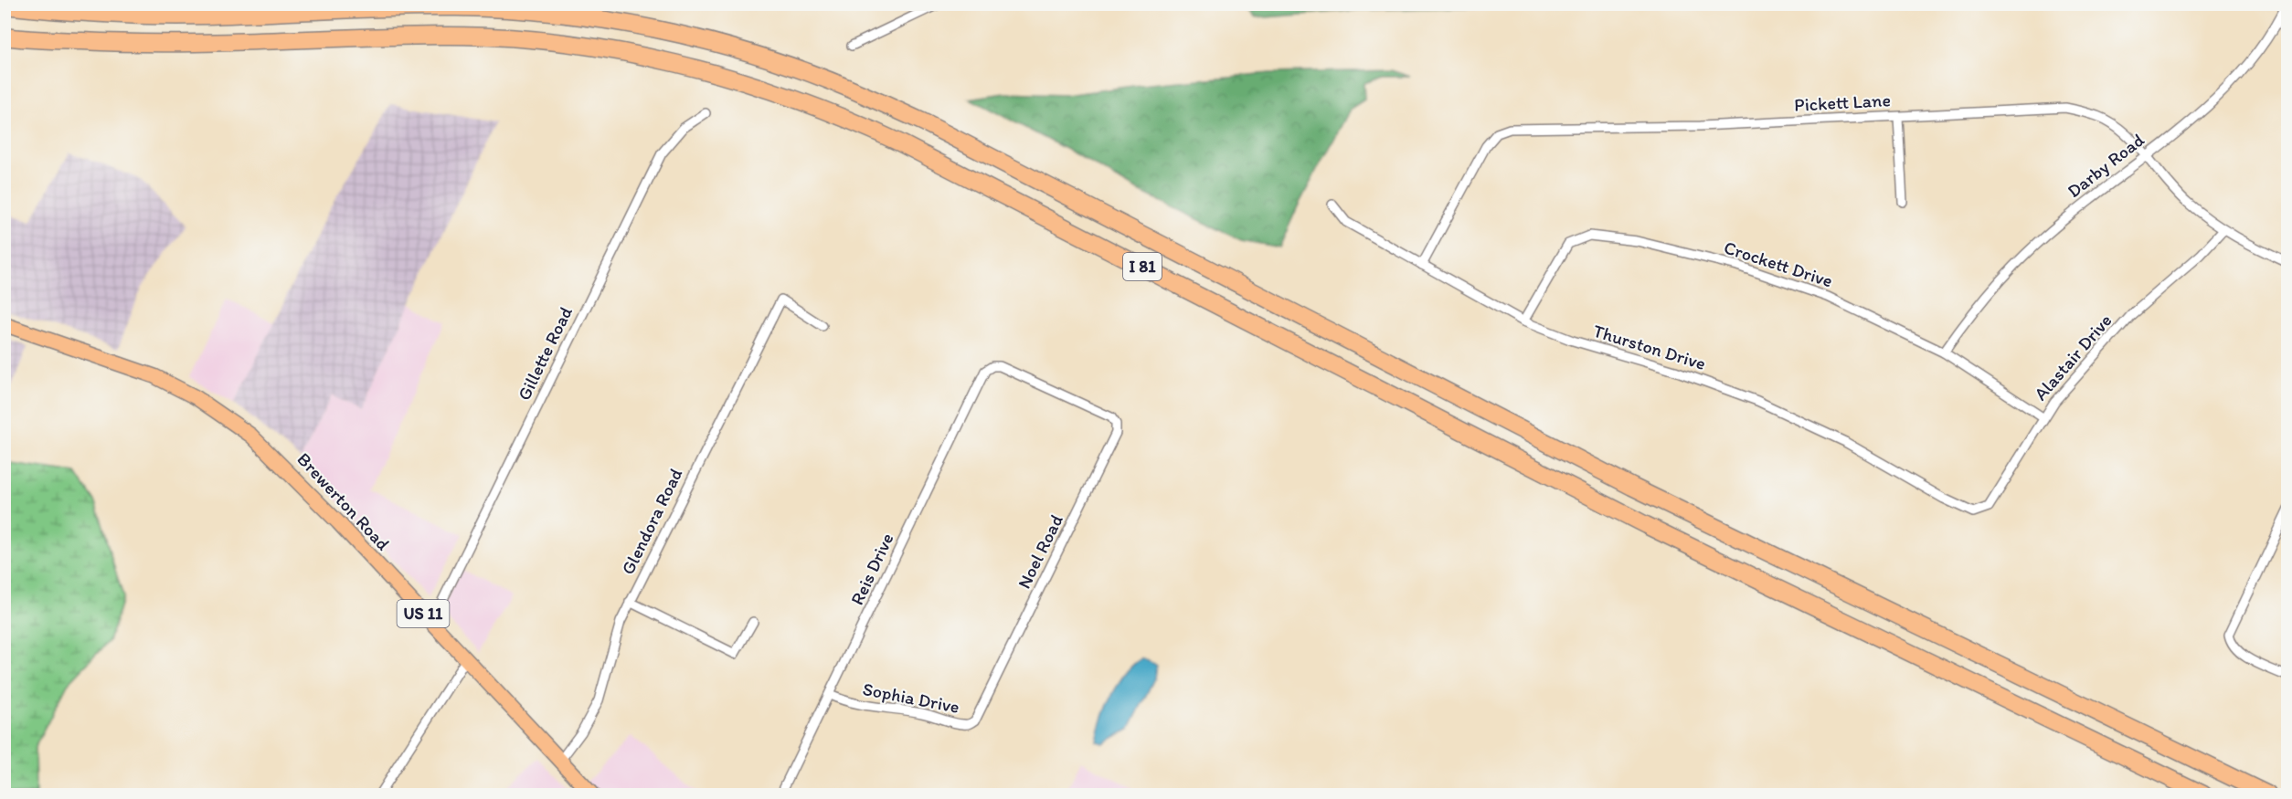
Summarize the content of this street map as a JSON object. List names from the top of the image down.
{
  "streets": {
    "highway": ["I 81"],
    "main road": ["Brewerton Road", "US 11"],
    "street": [
      "Pickett Lane",
      "Darby Road",
      "Crockett Drive",
      "Thurston Drive",
      "Gillette Road",
      "Alastair Drive",
      "Glendora Road",
      "Noel Road",
      "Reis Drive",
      "Sophia Drive"
    ]
  },
  "crossings": [
    ["Pickett Lane", "Darby Road"],
    ["Pickett Lane", "Thurston Drive"],
    ["Pickett Lane", "Alastair Drive"],
    ["Darby Road", "Crockett Drive"],
    ["Crockett Drive", "Thurston Drive"],
    ["Crockett Drive", "Alastair Drive"],
    ["Thurston Drive", "Alastair Drive"],
    ["Gillette Road", "Brewerton Road"],
    ["Brewerton Road", "Glendora Road"],
    ["Noel Road", "Reis Drive"],
    ["Noel Road", "Sophia Drive"],
    ["Reis Drive", "Sophia Drive"]
  ]
}
